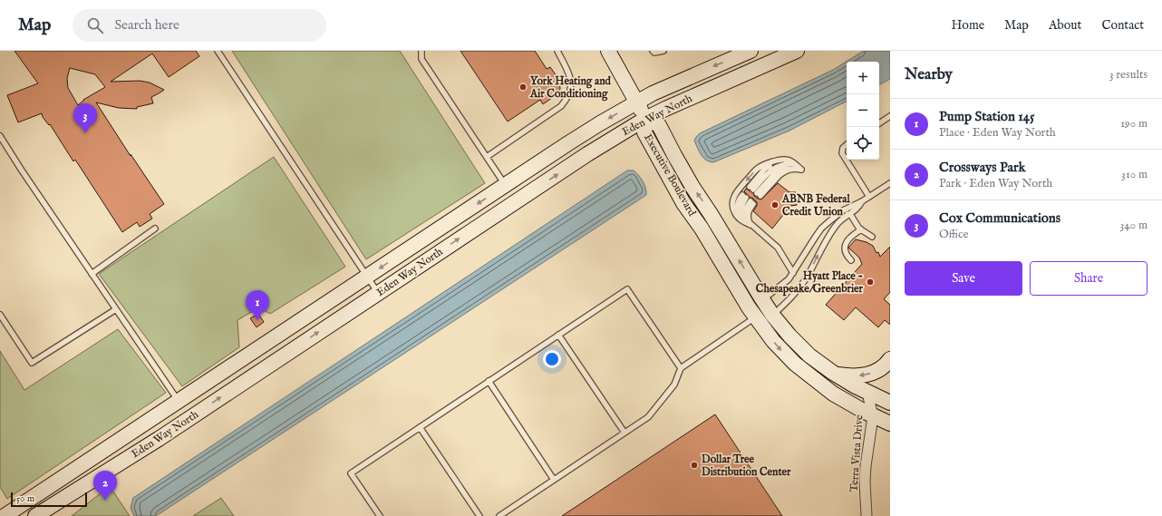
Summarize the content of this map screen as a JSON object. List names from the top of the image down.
{
  "streets": {
    "street": ["Eden Way North", "Executive Boulevard", "Terra Vista Drive"]
  },
  "crossings": [
    ["Eden Way North", "Executive Boulevard"],
    ["Executive Boulevard", "Terra Vista Drive"]
  ],
  "places": [
    "York Heating and Air Conditioning",
    "ABNB Federal Credit Union",
    "Hyatt Place - Chesapeake/Greenbrier",
    "Dollar Tree Distribution Center"
  ],
  "scale_bar": "50 m",
  "page": {
    "header": "Map",
    "search": "Search here",
    "nav": [
      "Home",
      "Map",
      "About",
      "Contact"
    ],
    "heading": ["Nearby", "3 results"],
    "map_buttons": ["+", "−"],
    "list": [
      {
        "mark": "1",
        "name": "Pump Station 145",
        "note": "Place · Eden Way North",
        "value": "190 m"
      },
      {
        "mark": "2",
        "name": "Crossways Park",
        "note": "Park · Eden Way North",
        "value": "310 m"
      },
      {
        "mark": "3",
        "name": "Cox Communications",
        "note": "Office",
        "value": "340 m"
      }
    ],
    "pins": ["3", "1", "2"],
    "buttons": ["Save", "Share"],
    "scale": "50 m"
  }
}
